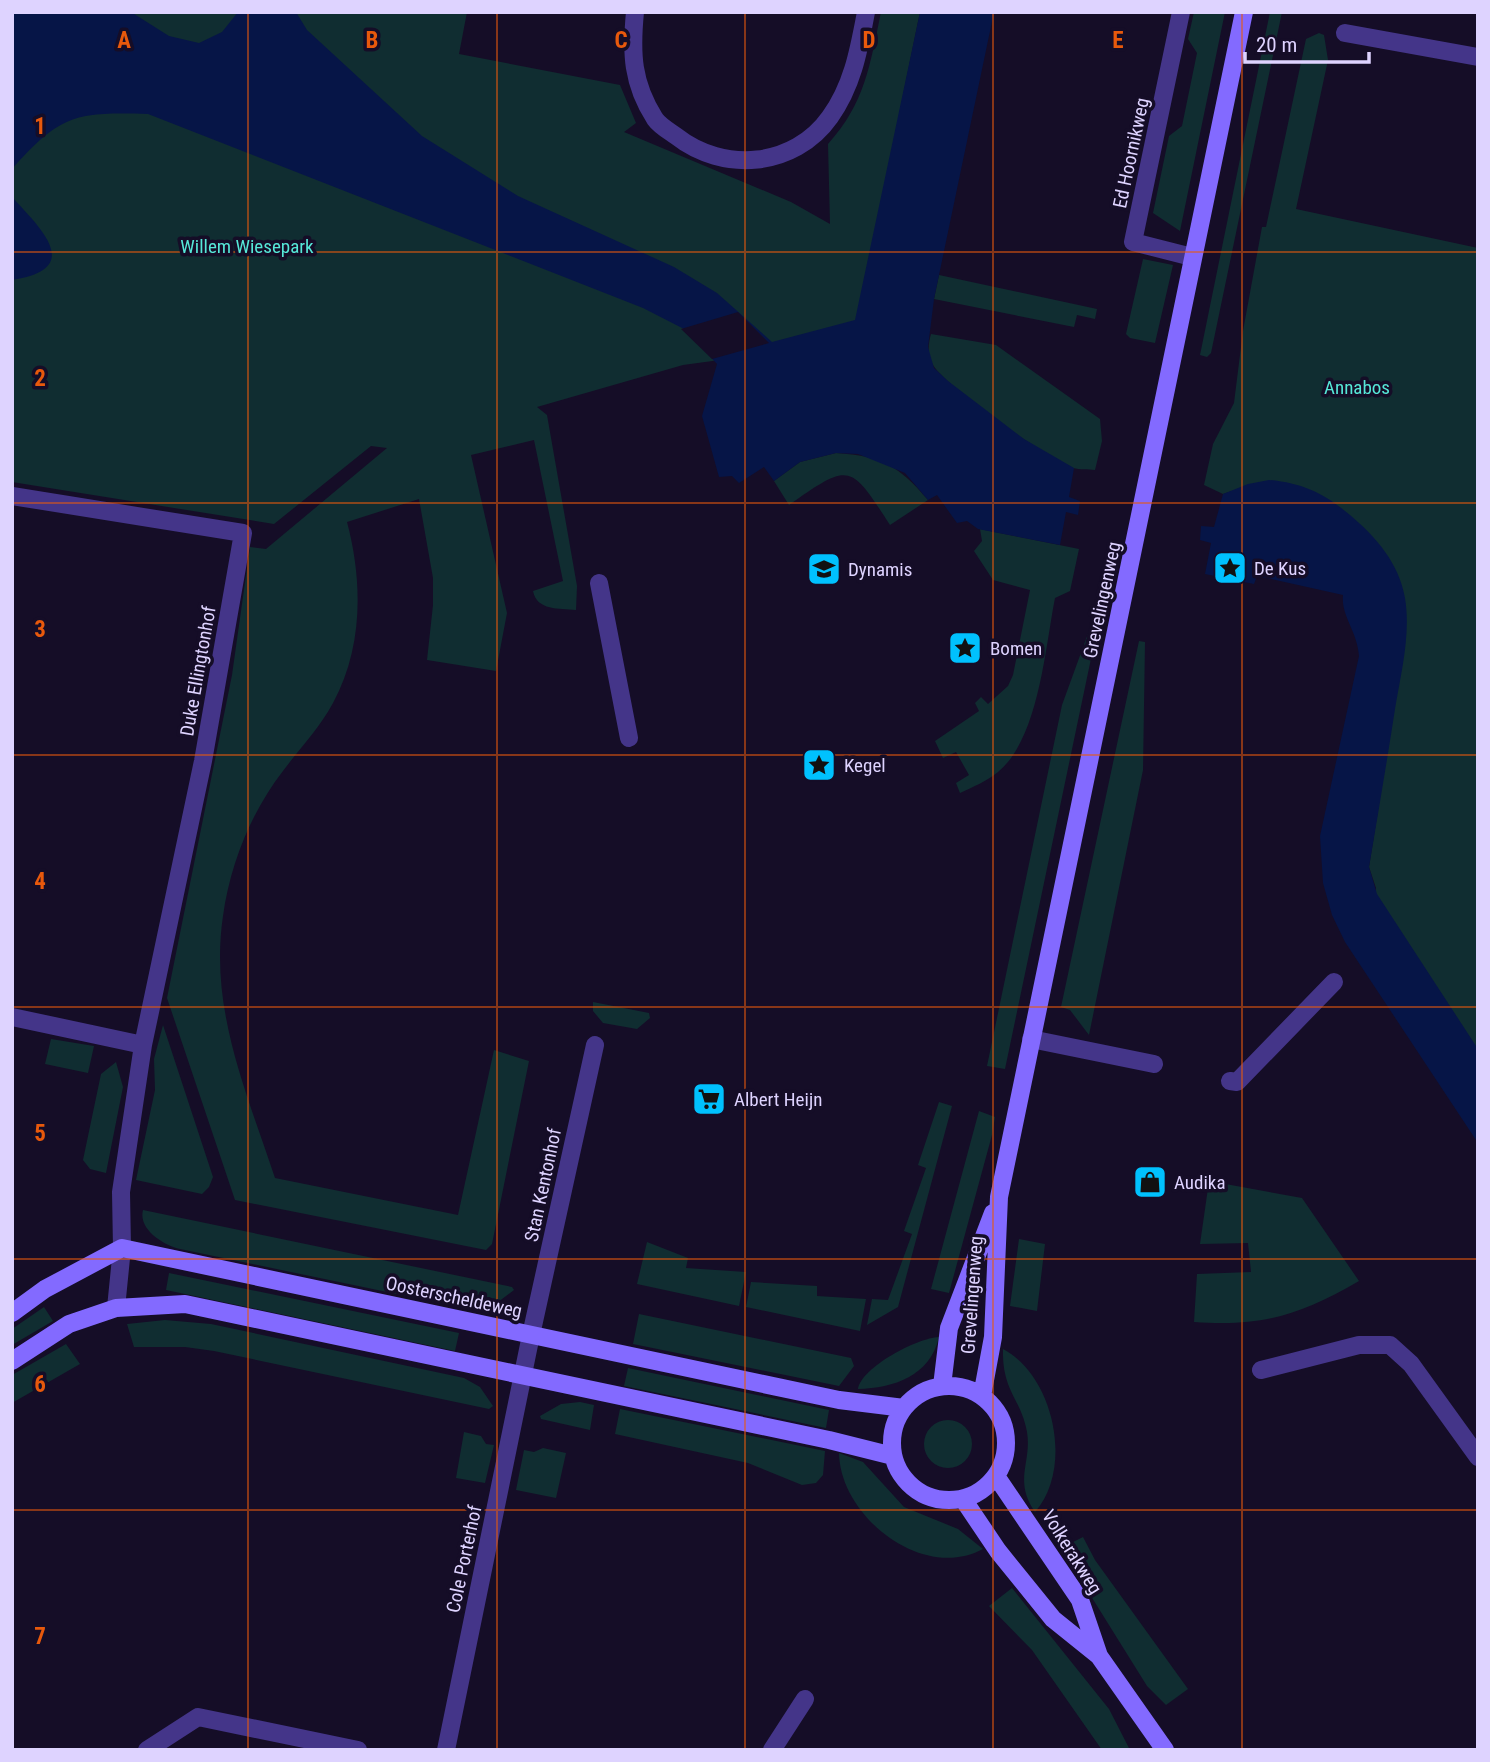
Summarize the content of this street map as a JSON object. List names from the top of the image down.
{
  "streets": {
    "street": [
      "Ed Hoornikweg",
      "Grevelingenweg",
      "Duke Ellingtonhof",
      "Stan Kentonhof",
      "Oosterscheldeweg",
      "Volkerakweg",
      "Cole Porterhof"
    ]
  },
  "crossings": [
    ["Ed Hoornikweg", "Grevelingenweg"],
    ["Grevelingenweg", "Oosterscheldeweg"],
    ["Grevelingenweg", "Volkerakweg"],
    ["Duke Ellingtonhof", "Oosterscheldeweg"],
    ["Stan Kentonhof", "Oosterscheldeweg"],
    ["Stan Kentonhof", "Cole Porterhof"],
    ["Oosterscheldeweg", "Volkerakweg"]
  ],
  "parks": ["Willem Wiesepark", "Annabos"],
  "places": {
    "place": ["De Kus", "Bomen", "Kegel"],
    "school or university": ["Dynamis"],
    "supermarket": ["Albert Heijn"],
    "shop": ["Audika"]
  },
  "scale_bar": "20 m",
  "grid": {
    "columns": [
      "A",
      "B",
      "C",
      "D",
      "E"
    ],
    "rows": [
      "1",
      "2",
      "3",
      "4",
      "5",
      "6",
      "7"
    ]
  }
}
